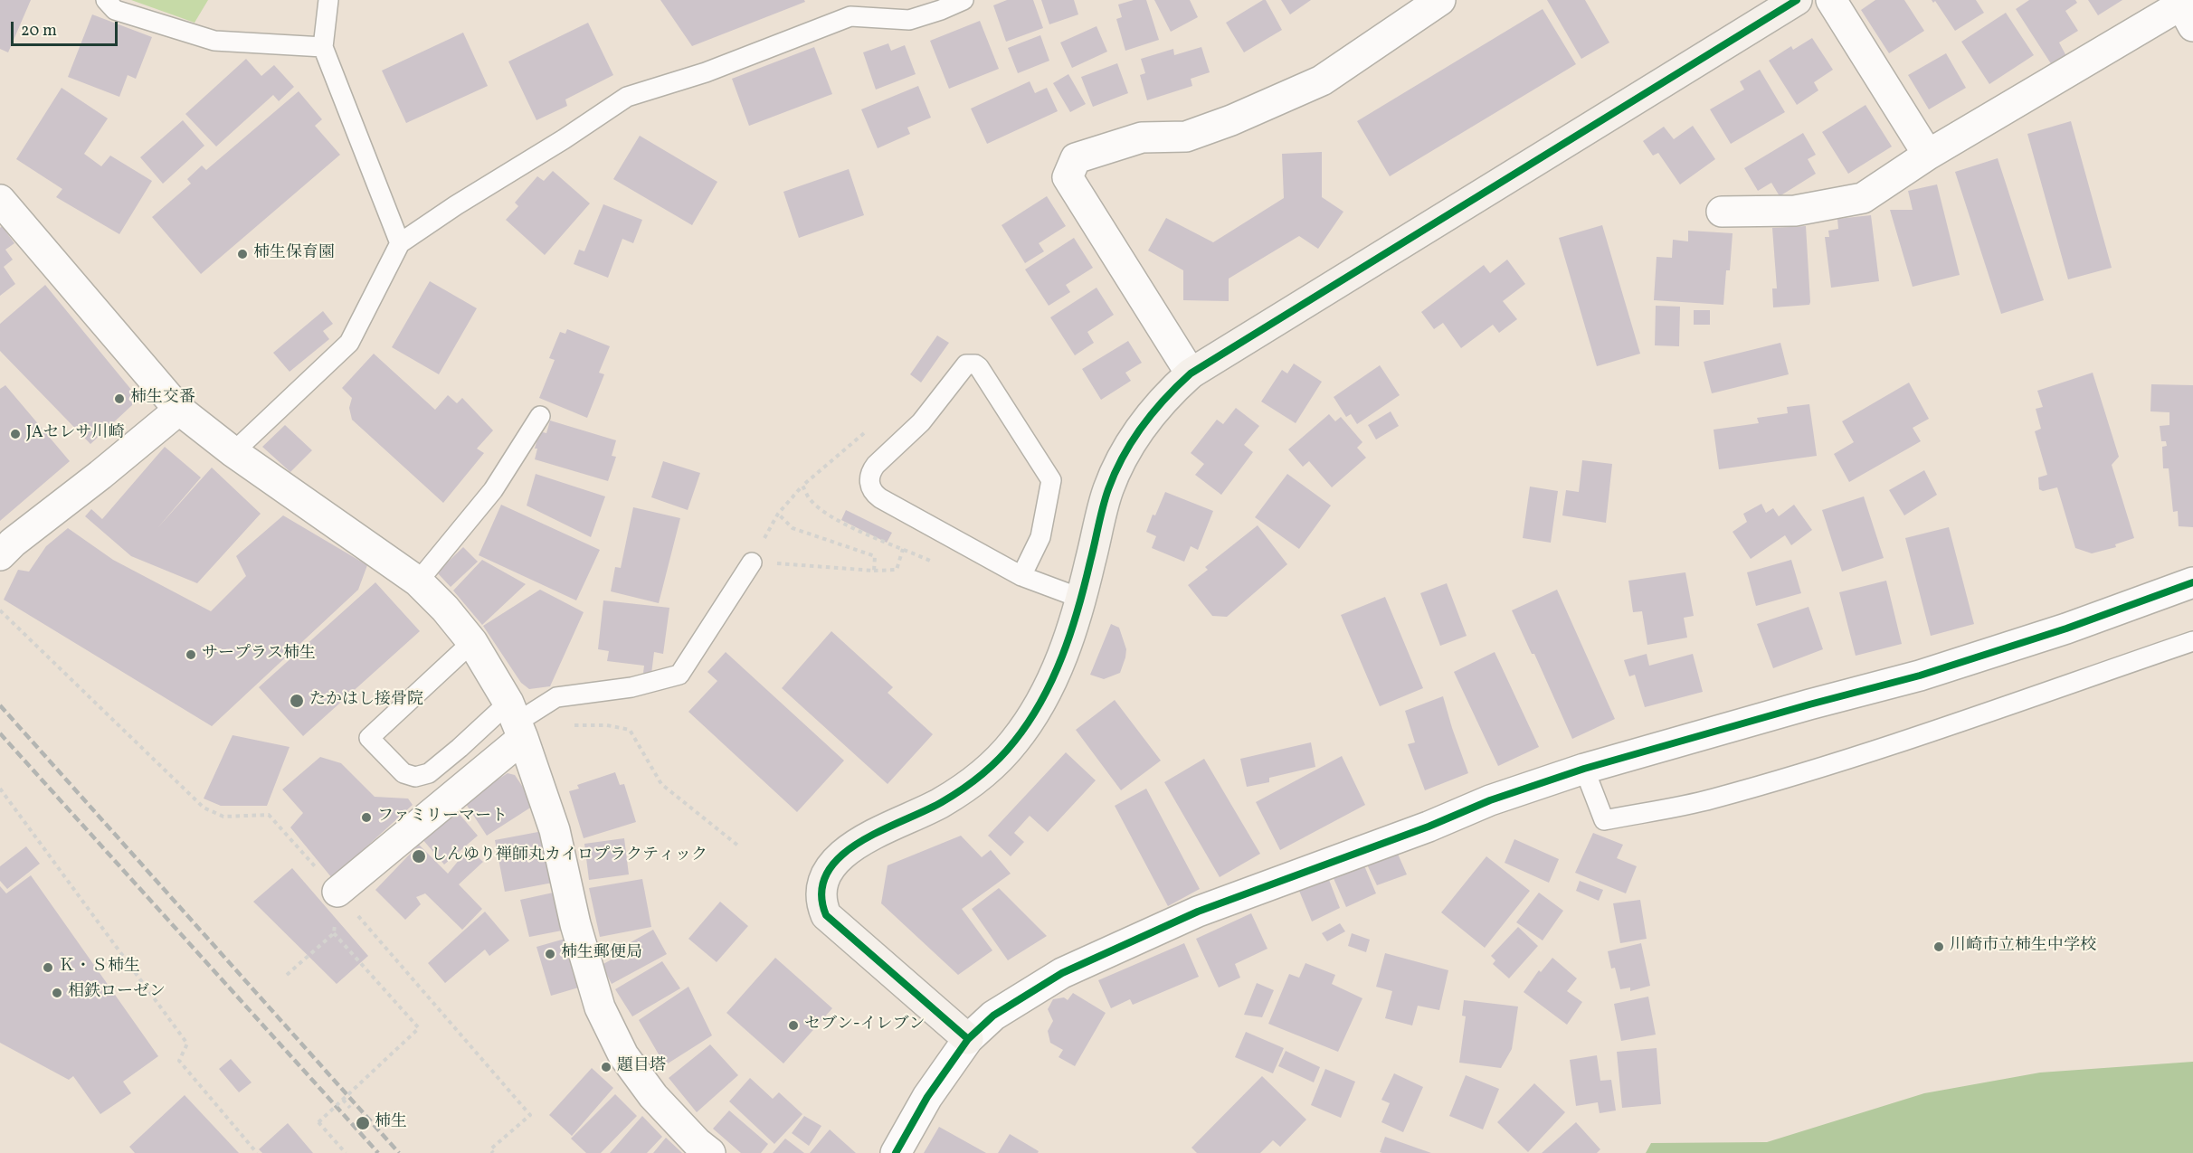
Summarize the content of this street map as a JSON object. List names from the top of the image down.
{
  "places": [
    "柿生保育園",
    "柿生交番",
    "JAセレサ川崎",
    "サープラス柿生",
    "たかはし接骨院",
    "ファミリーマート",
    "しんゆり禅師丸カイロプラクティック",
    "川崎市立柿生中学校",
    "柿生郵便局",
    "Ｋ・Ｓ柿生",
    "相鉄ローゼン",
    "セブン-イレブン",
    "題目塔",
    "柿生"
  ],
  "scale_bar": "20 m"
}
